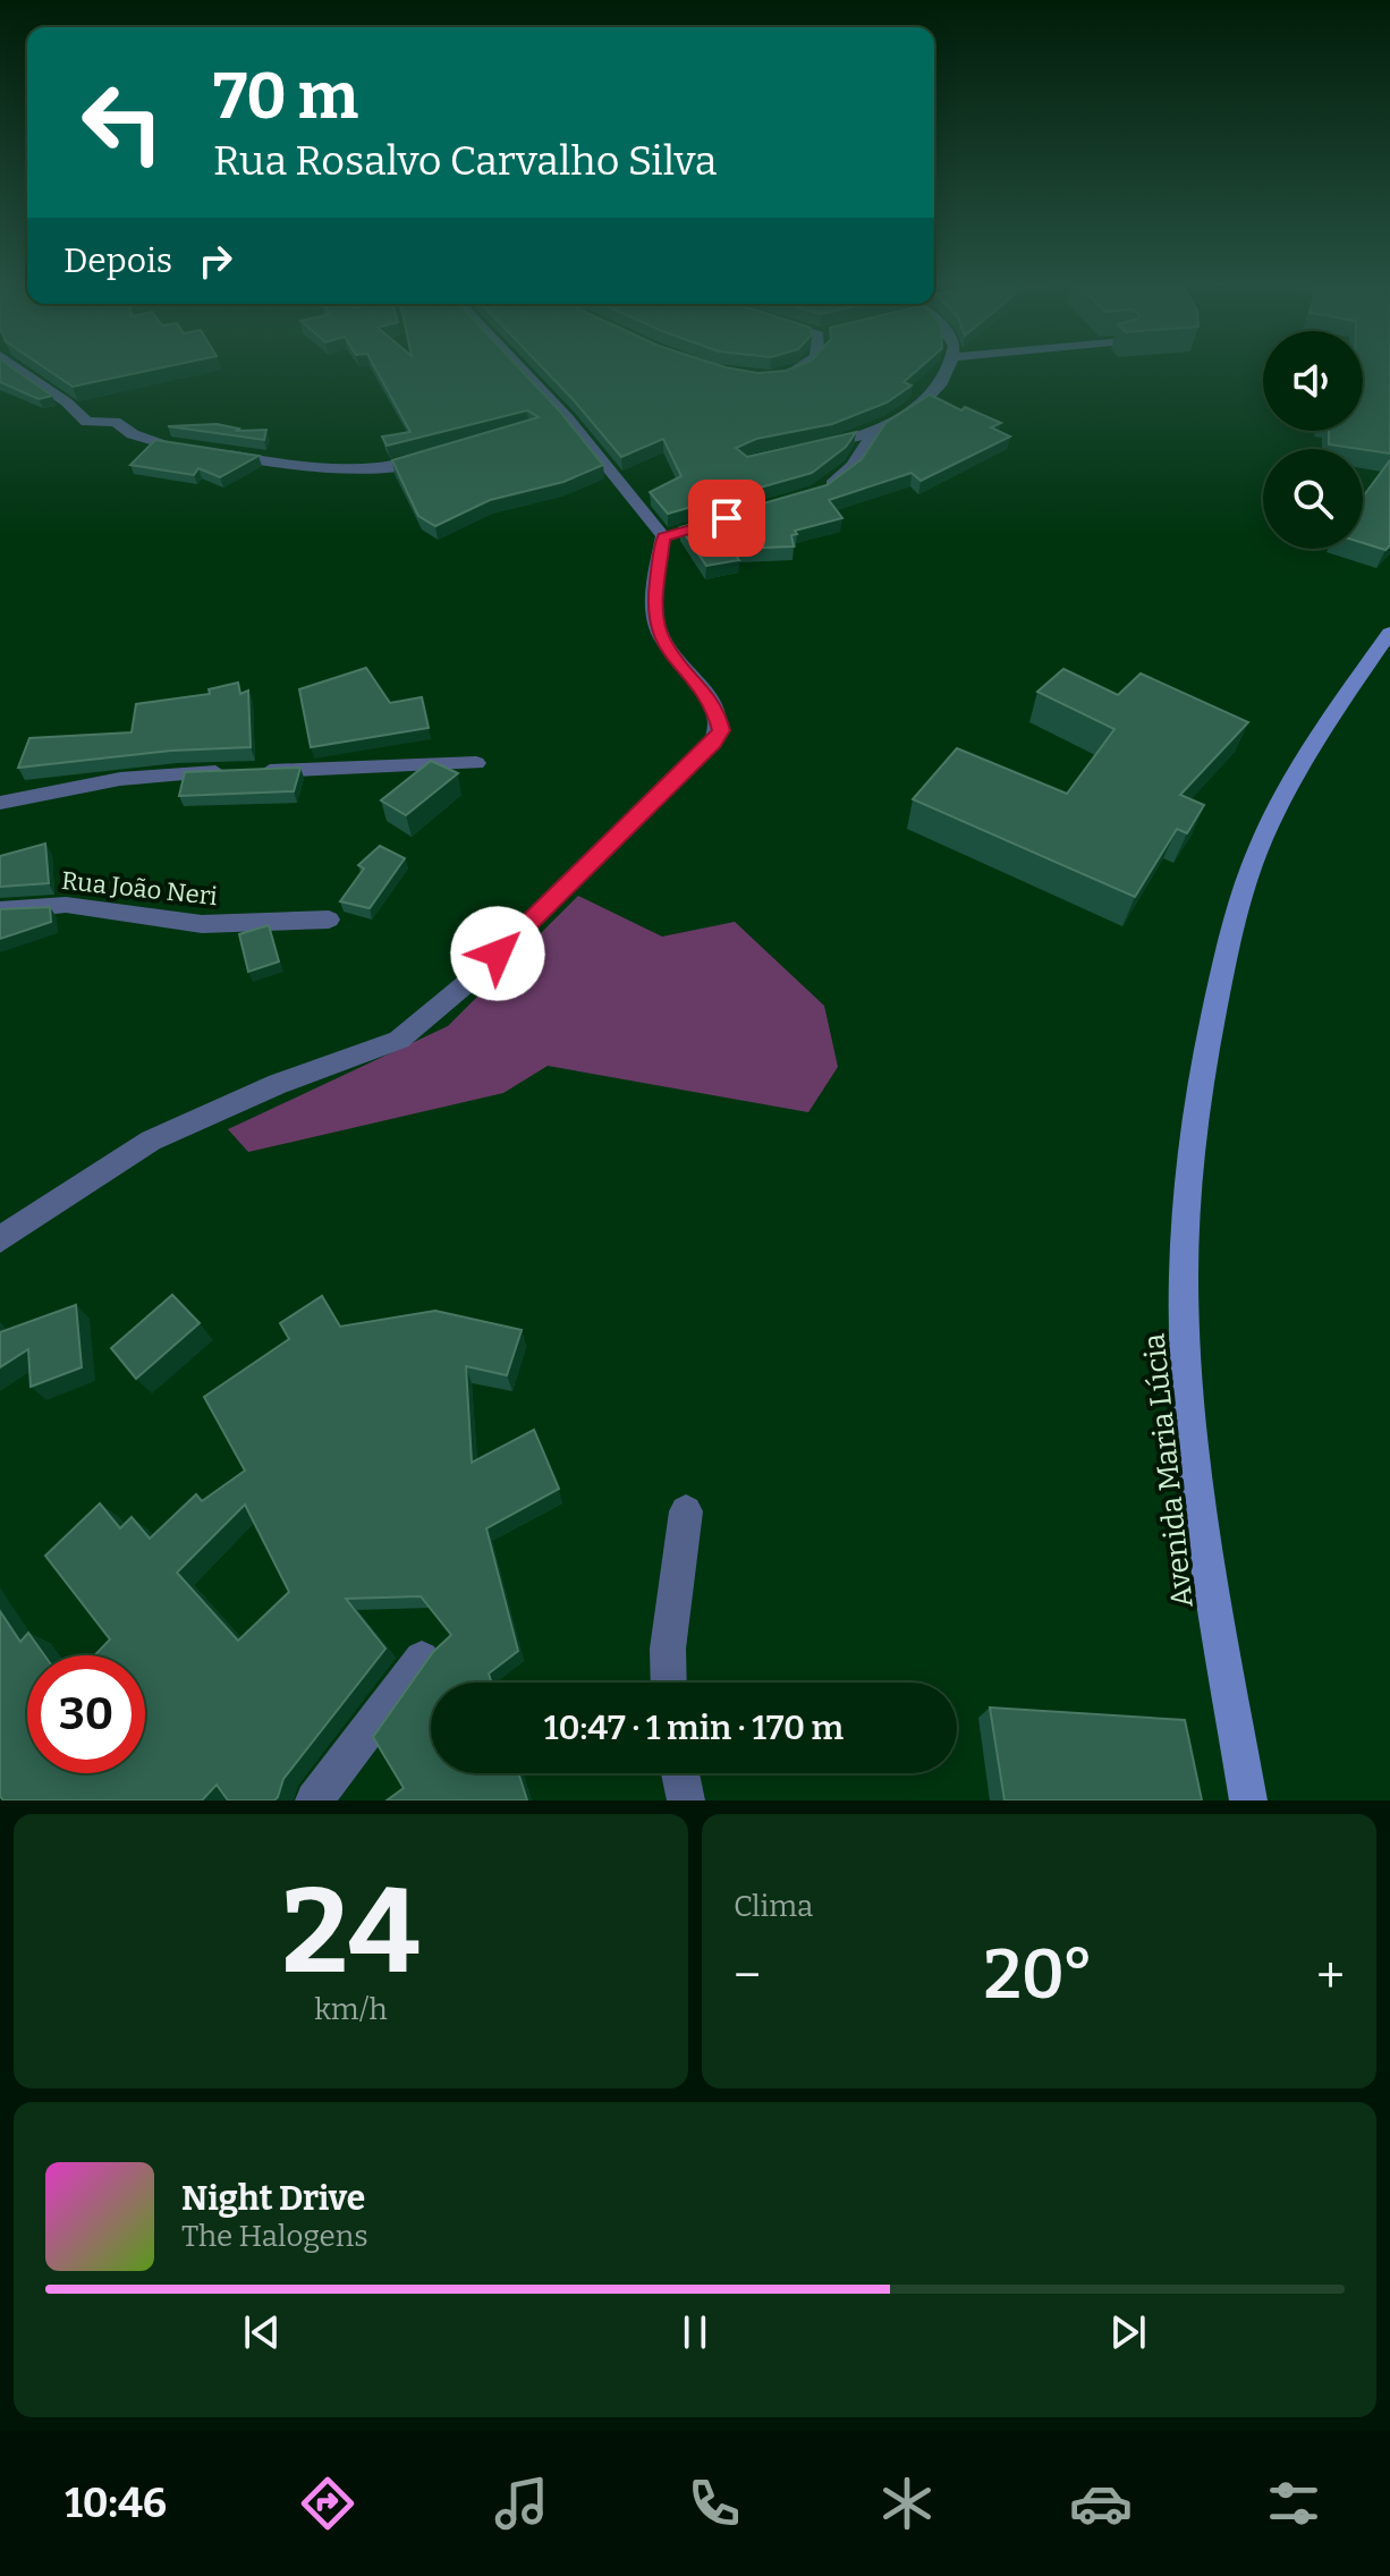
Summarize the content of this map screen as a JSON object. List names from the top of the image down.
{
  "streets": {
    "main road": ["Avenida Maria Lúcia"],
    "street": ["Rua João Neri"]
  },
  "page": {
    "turn": ["70 m", "Rua Rosalvo Carvalho Silva"],
    "then": "Depois",
    "limit": "30",
    "trip": "10:47 · 1 min · 170 m",
    "tile": [
      ["24", "km/h"],
      "Clima"
    ],
    "heat": ["−", "20°", "+"],
    "song": ["Night Drive", "The Halogens"],
    "tabs": "10:46"
  }
}
